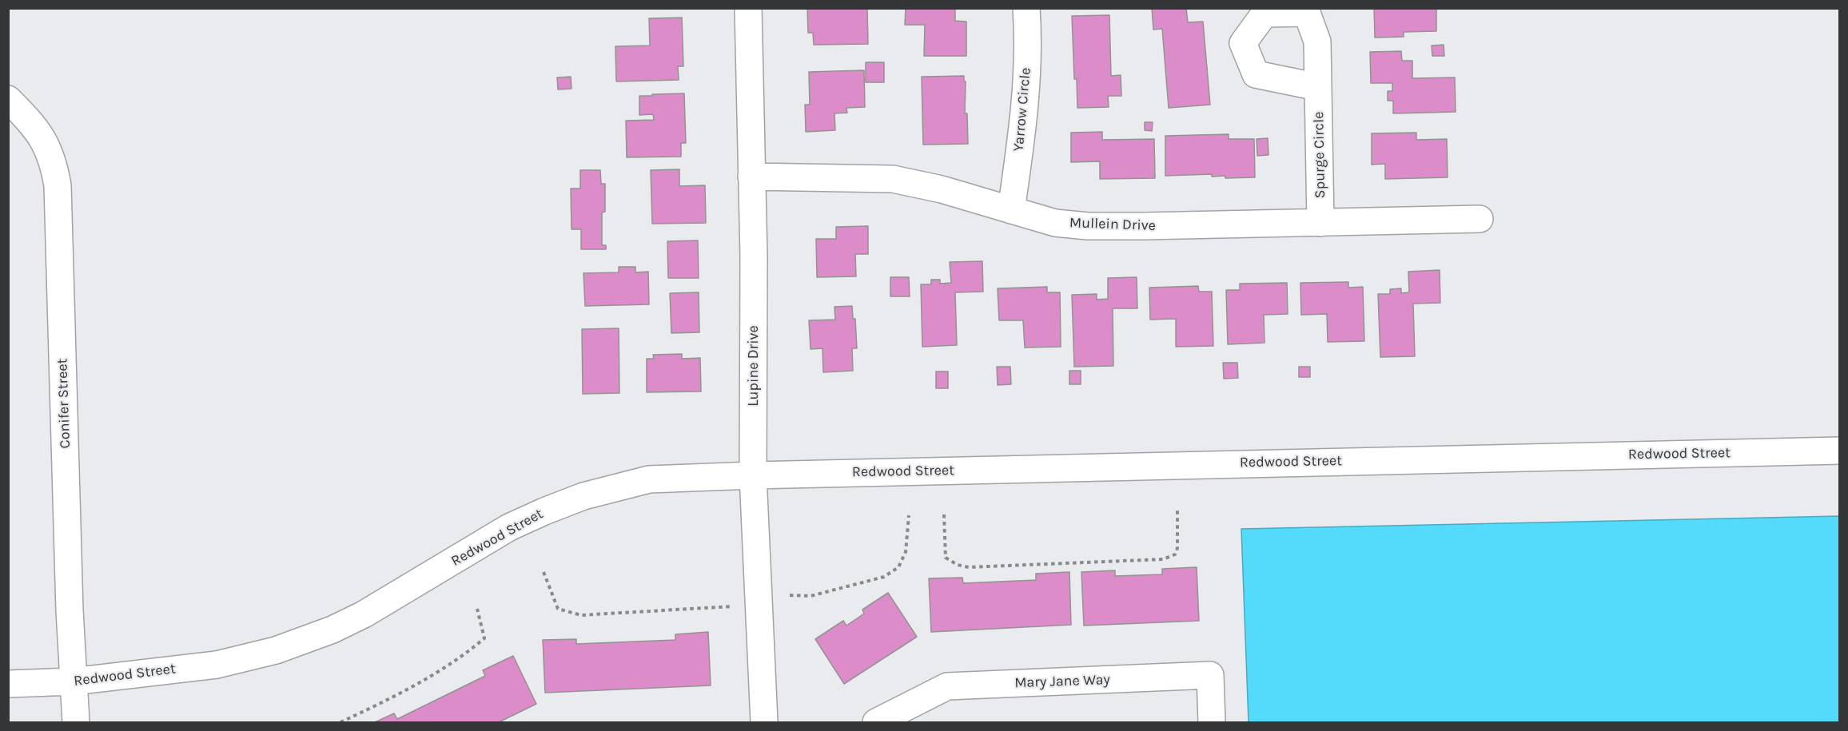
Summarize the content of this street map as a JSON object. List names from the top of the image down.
{
  "streets": {
    "street": [
      "Yarrow Circle",
      "Spurge Circle",
      "Mullein Drive",
      "Lupine Drive",
      "Conifer Street",
      "Redwood Street",
      "Mary Jane Way"
    ]
  },
  "crossings": [
    ["Yarrow Circle", "Mullein Drive"],
    ["Spurge Circle", "Mullein Drive"],
    ["Mullein Drive", "Lupine Drive"],
    ["Lupine Drive", "Redwood Street"],
    ["Conifer Street", "Redwood Street"]
  ]
}
